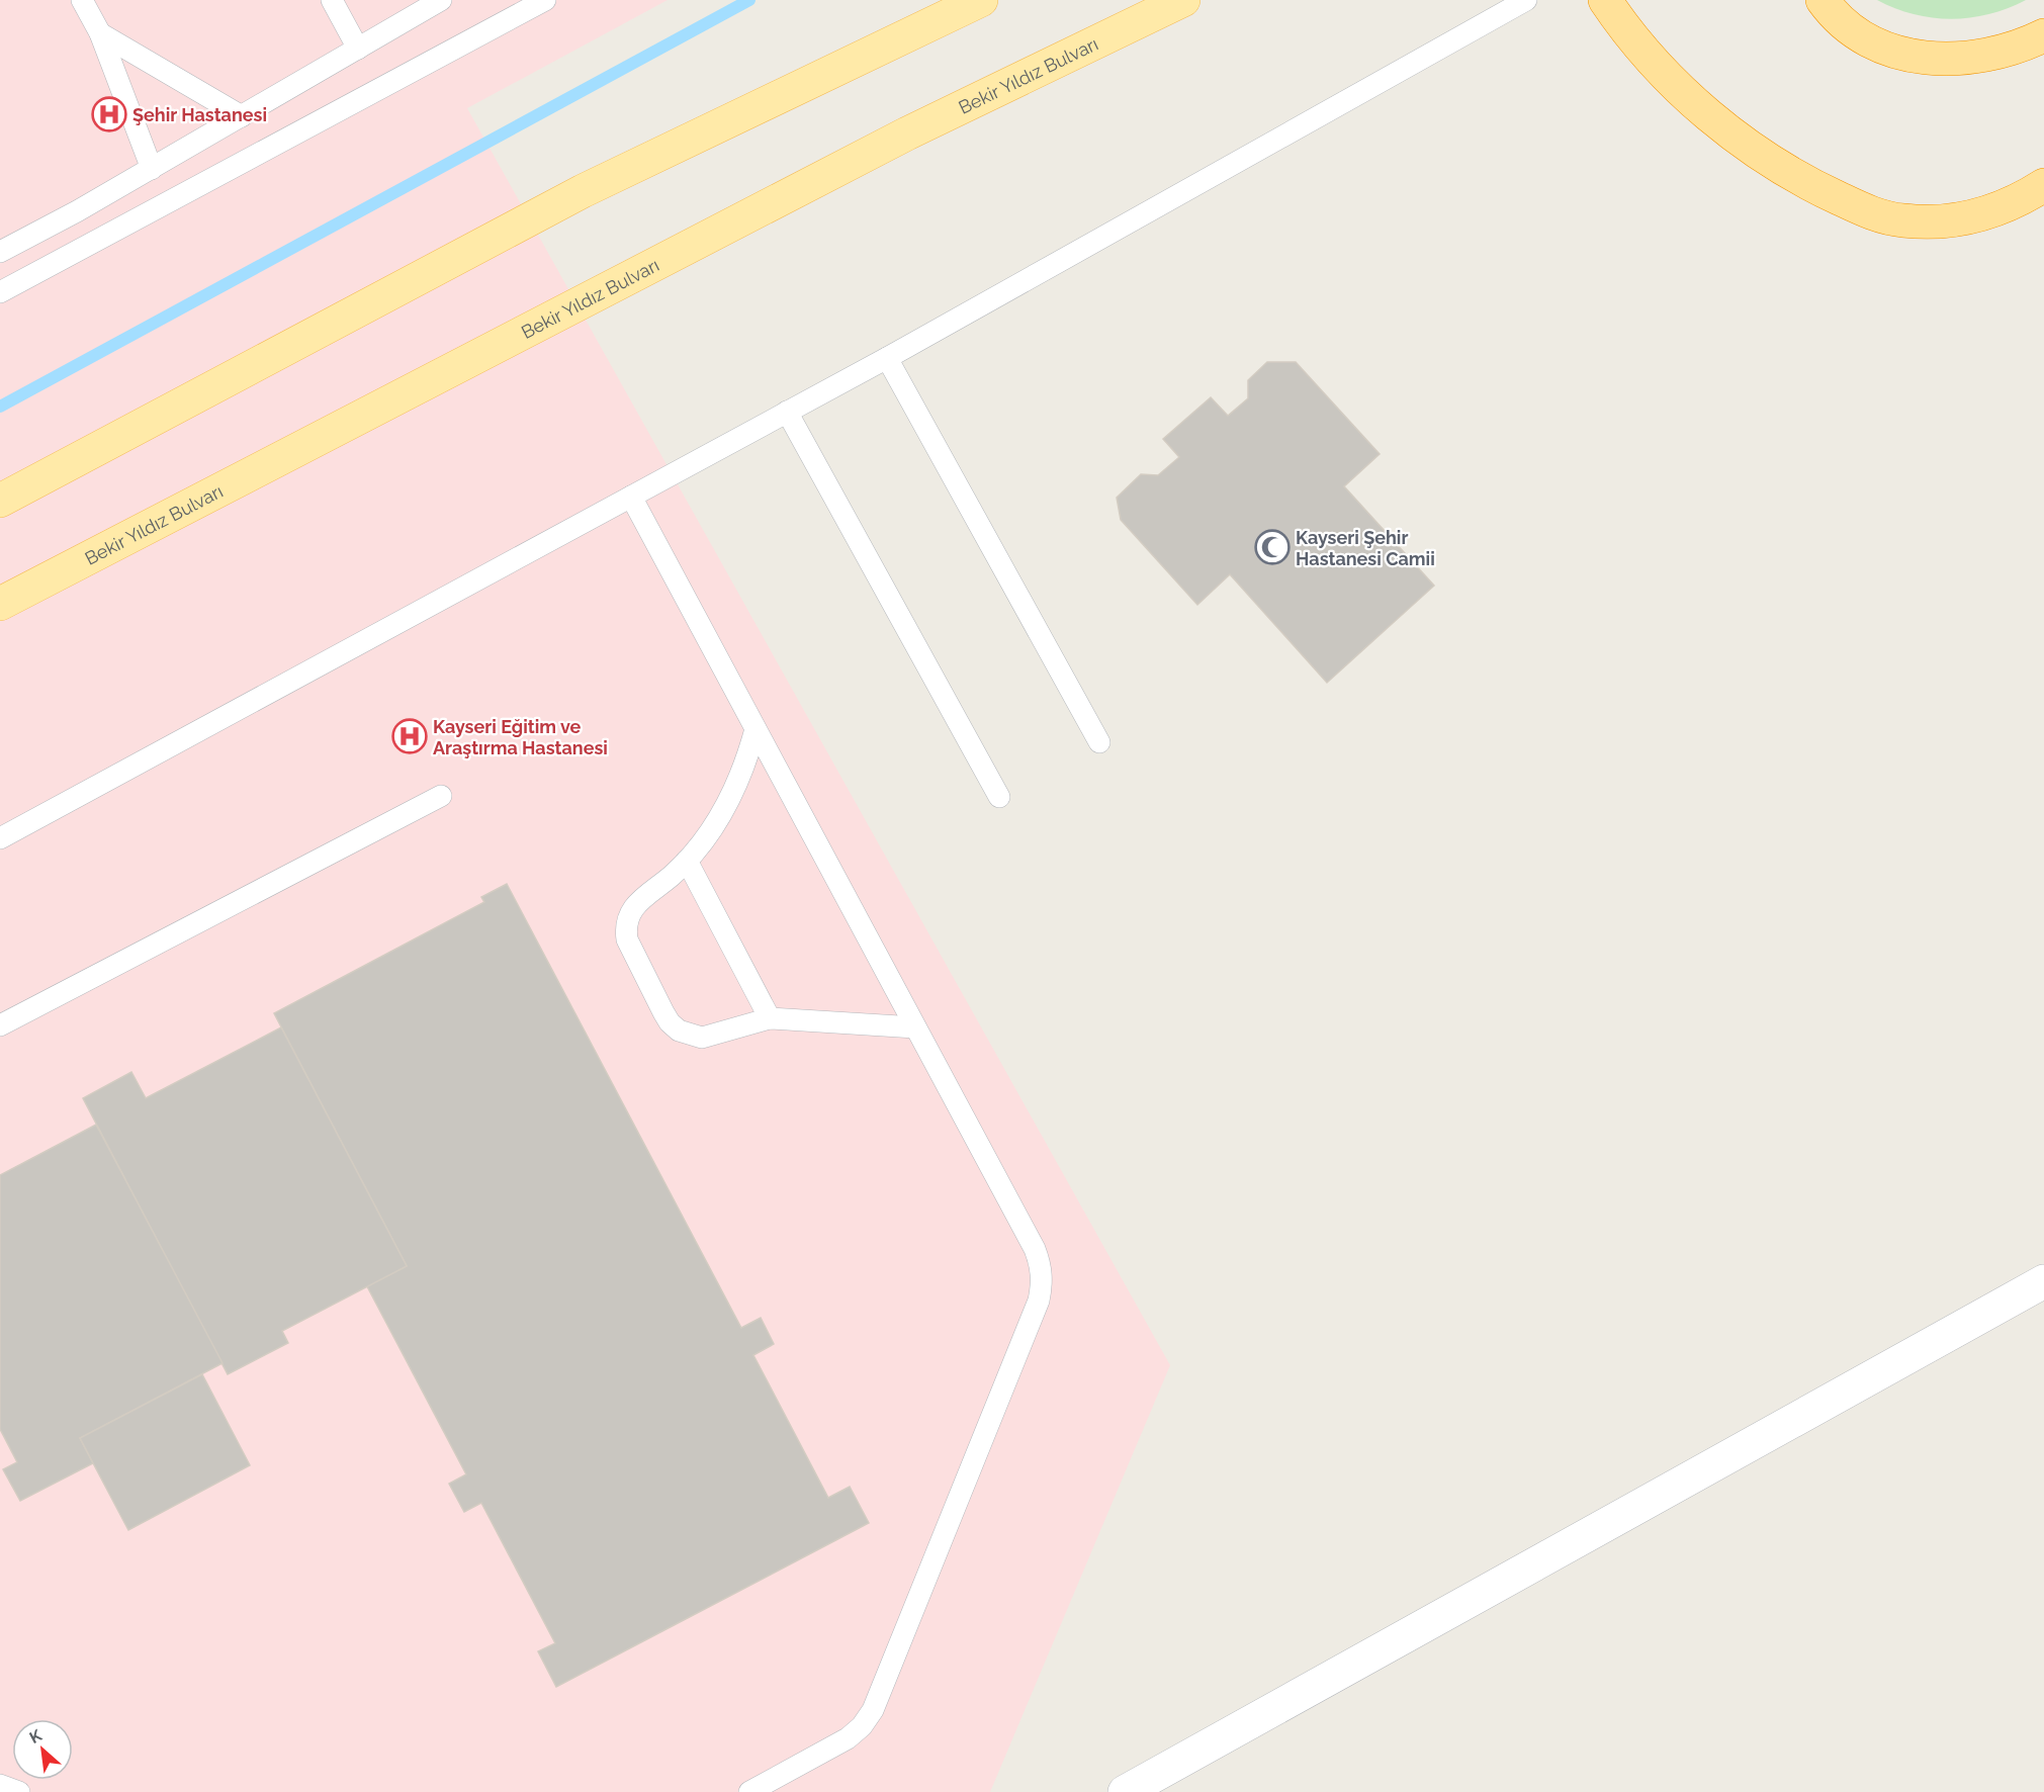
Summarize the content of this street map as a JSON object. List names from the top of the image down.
{
  "streets": {
    "main road": ["Bekir Yıldız Bulvarı"]
  },
  "places": {
    "hospital": ["Şehir Hastanesi", "Kayseri Eğitim ve Araştırma Hastanesi"],
    "mosque": ["Kayseri Şehir Hastanesi Camii"]
  },
  "north": "top left"
}
